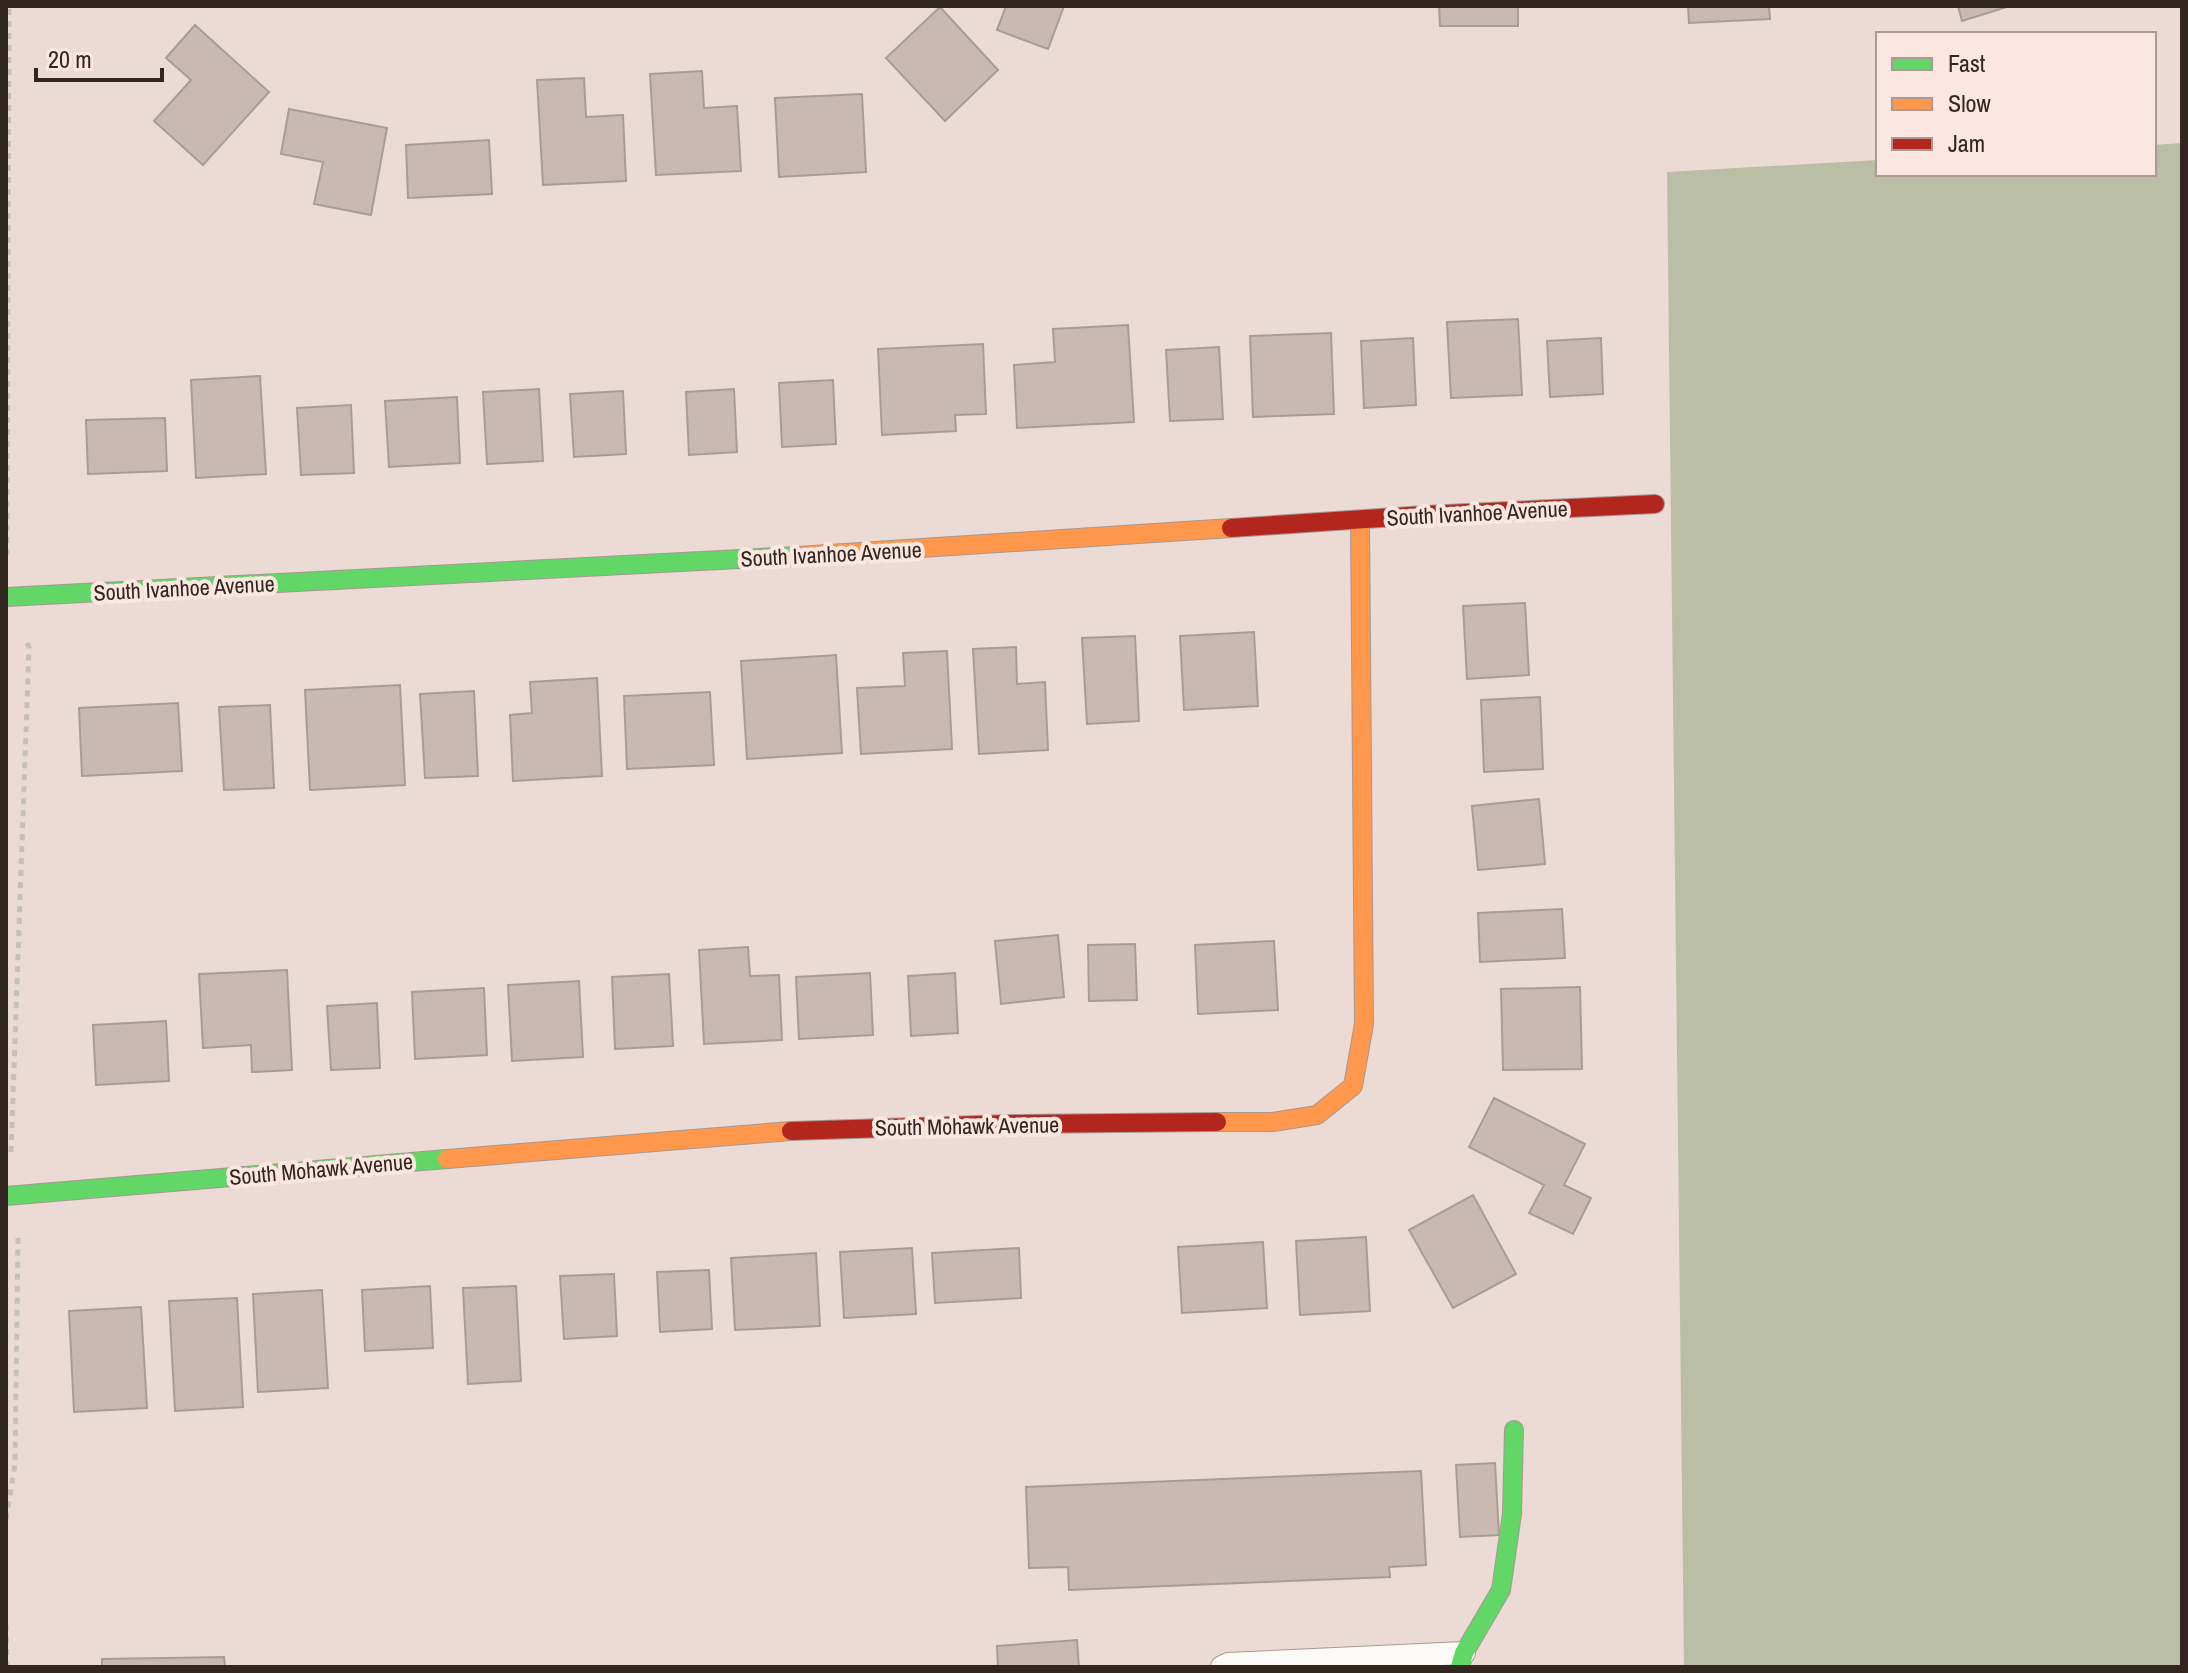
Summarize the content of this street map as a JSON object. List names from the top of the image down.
{
  "streets": {
    "street": ["South Ivanhoe Avenue", "South Mohawk Avenue"]
  },
  "crossings": [
    ["South Ivanhoe Avenue", "South Mohawk Avenue"]
  ],
  "legend": ["Fast", "Slow", "Jam"],
  "scale_bar": "20 m"
}
